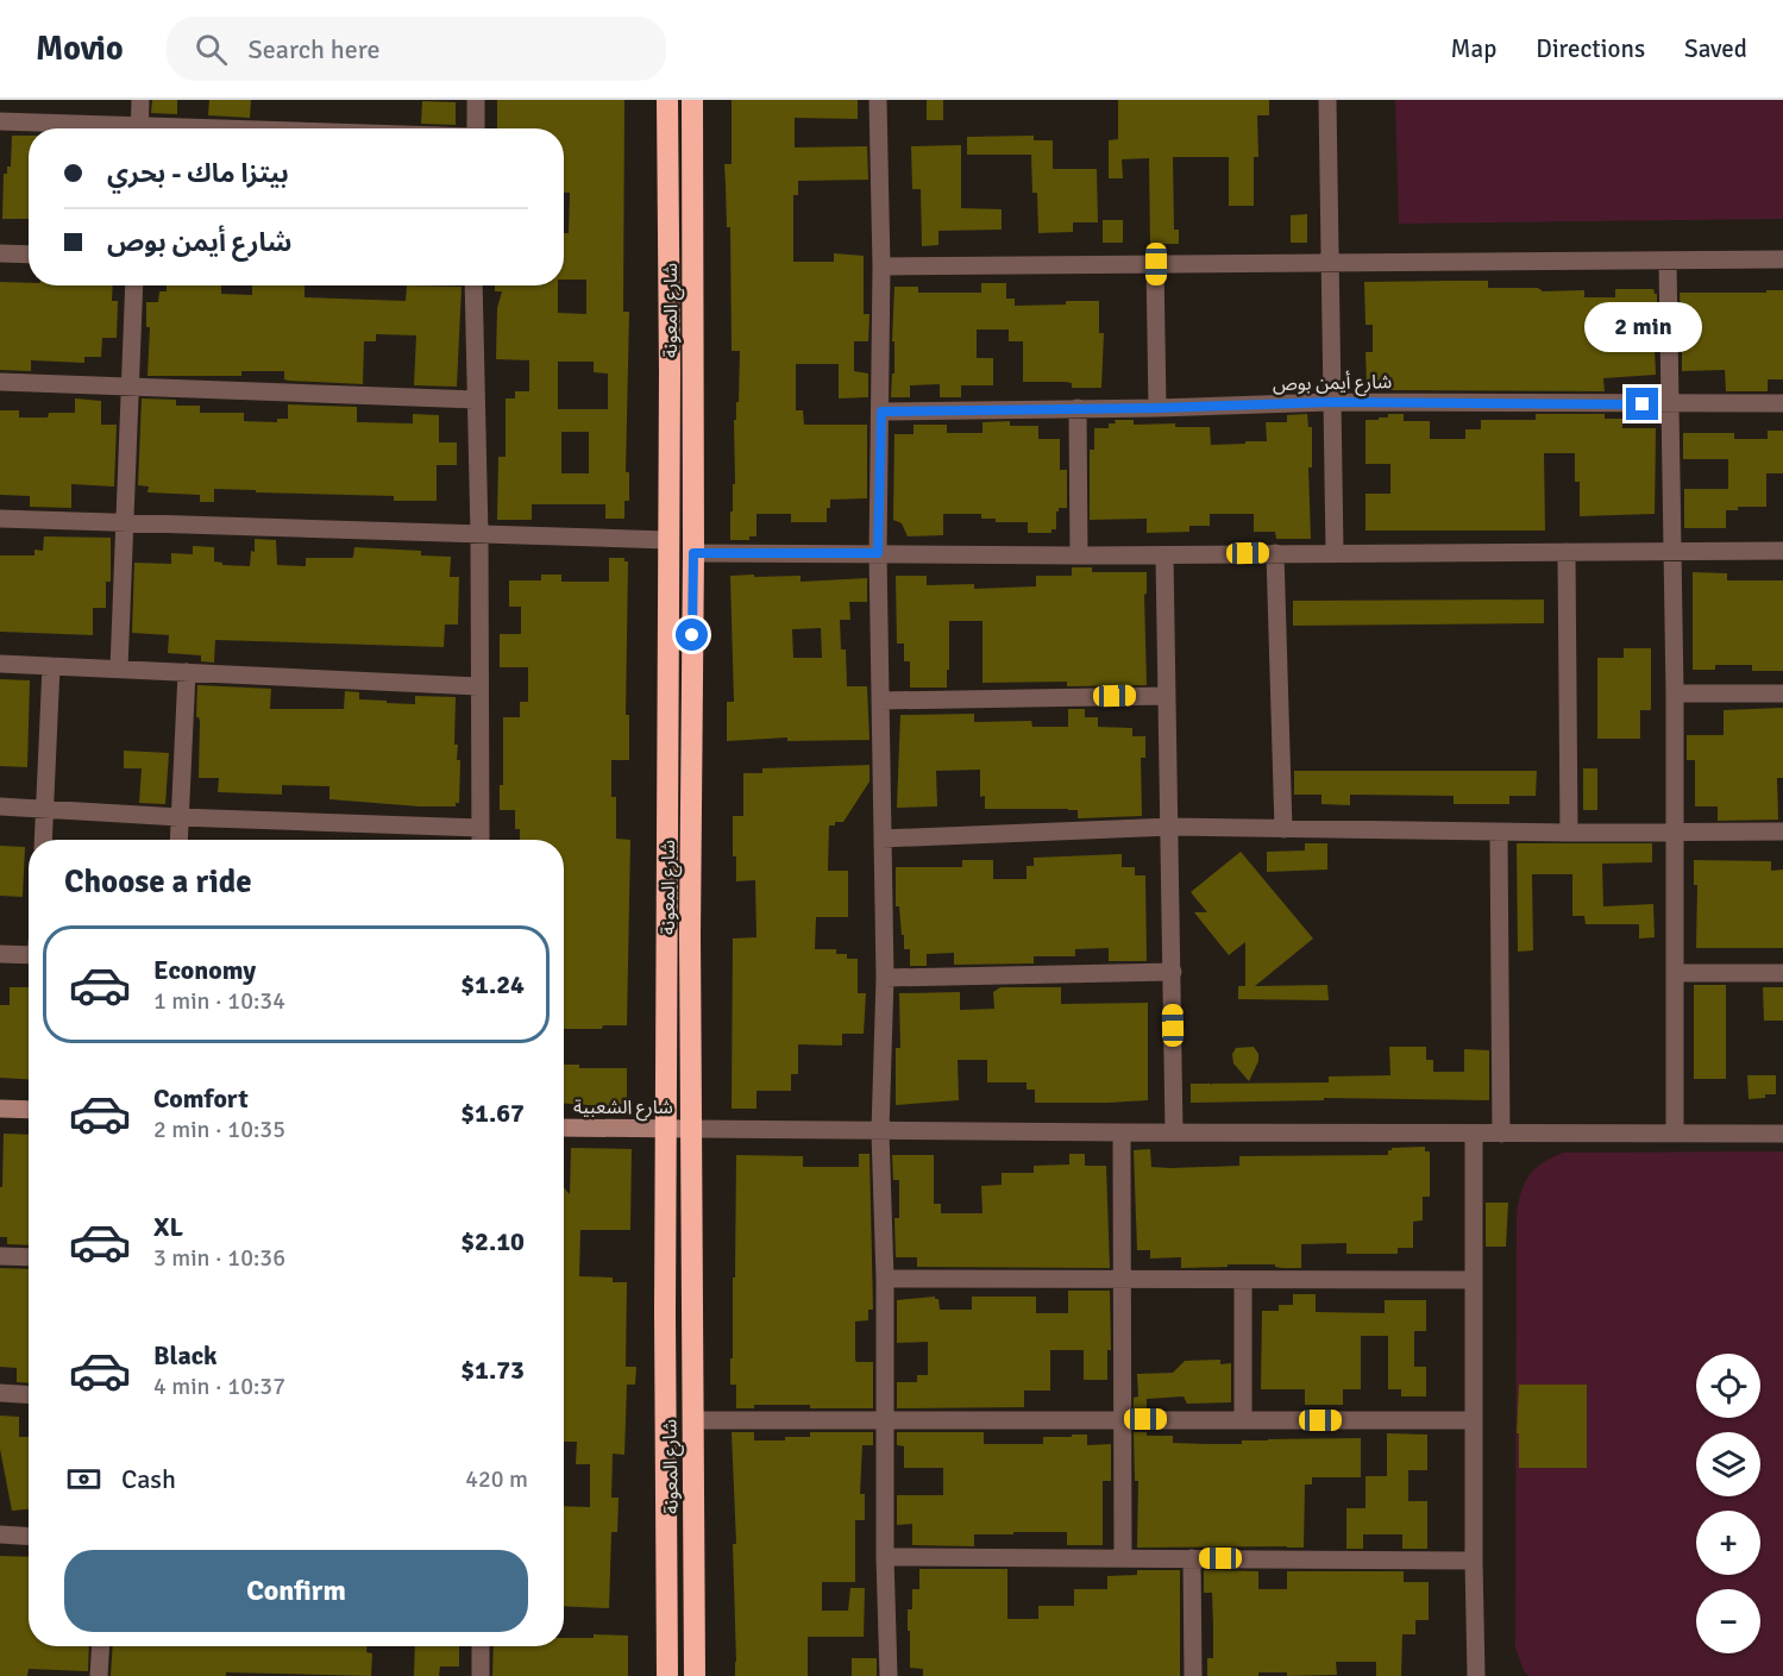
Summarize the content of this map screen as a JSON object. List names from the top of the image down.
{
  "streets": {
    "highway": ["شارع المعونة"],
    "street": ["شارع أيمن بوص", "شارع الشعبية"]
  },
  "crossings": [
    ["شارع المعونة", "شارع الشعبية"]
  ],
  "page": {
    "header": "Movio",
    "search": "Search here",
    "nav": ["Map", "Directions", "Saved"],
    "banner": ["بيتزا ماك - بحري", "شارع أيمن بوص"],
    "bubble": "2 min",
    "heading": "Choose a ride",
    "list": [
      {
        "name": "Economy",
        "note": "1 min · 10:34",
        "value": "$1.24"
      },
      {
        "name": "Comfort",
        "note": "2 min · 10:35",
        "value": "$1.67"
      },
      {
        "name": "XL",
        "note": "3 min · 10:36",
        "value": "$2.10"
      },
      {
        "name": "Black",
        "note": "4 min · 10:37",
        "value": "$1.73"
      }
    ],
    "map_buttons": ["+", "−"],
    "pay": ["Cash", "420 m"],
    "buttons": "Confirm"
  }
}
